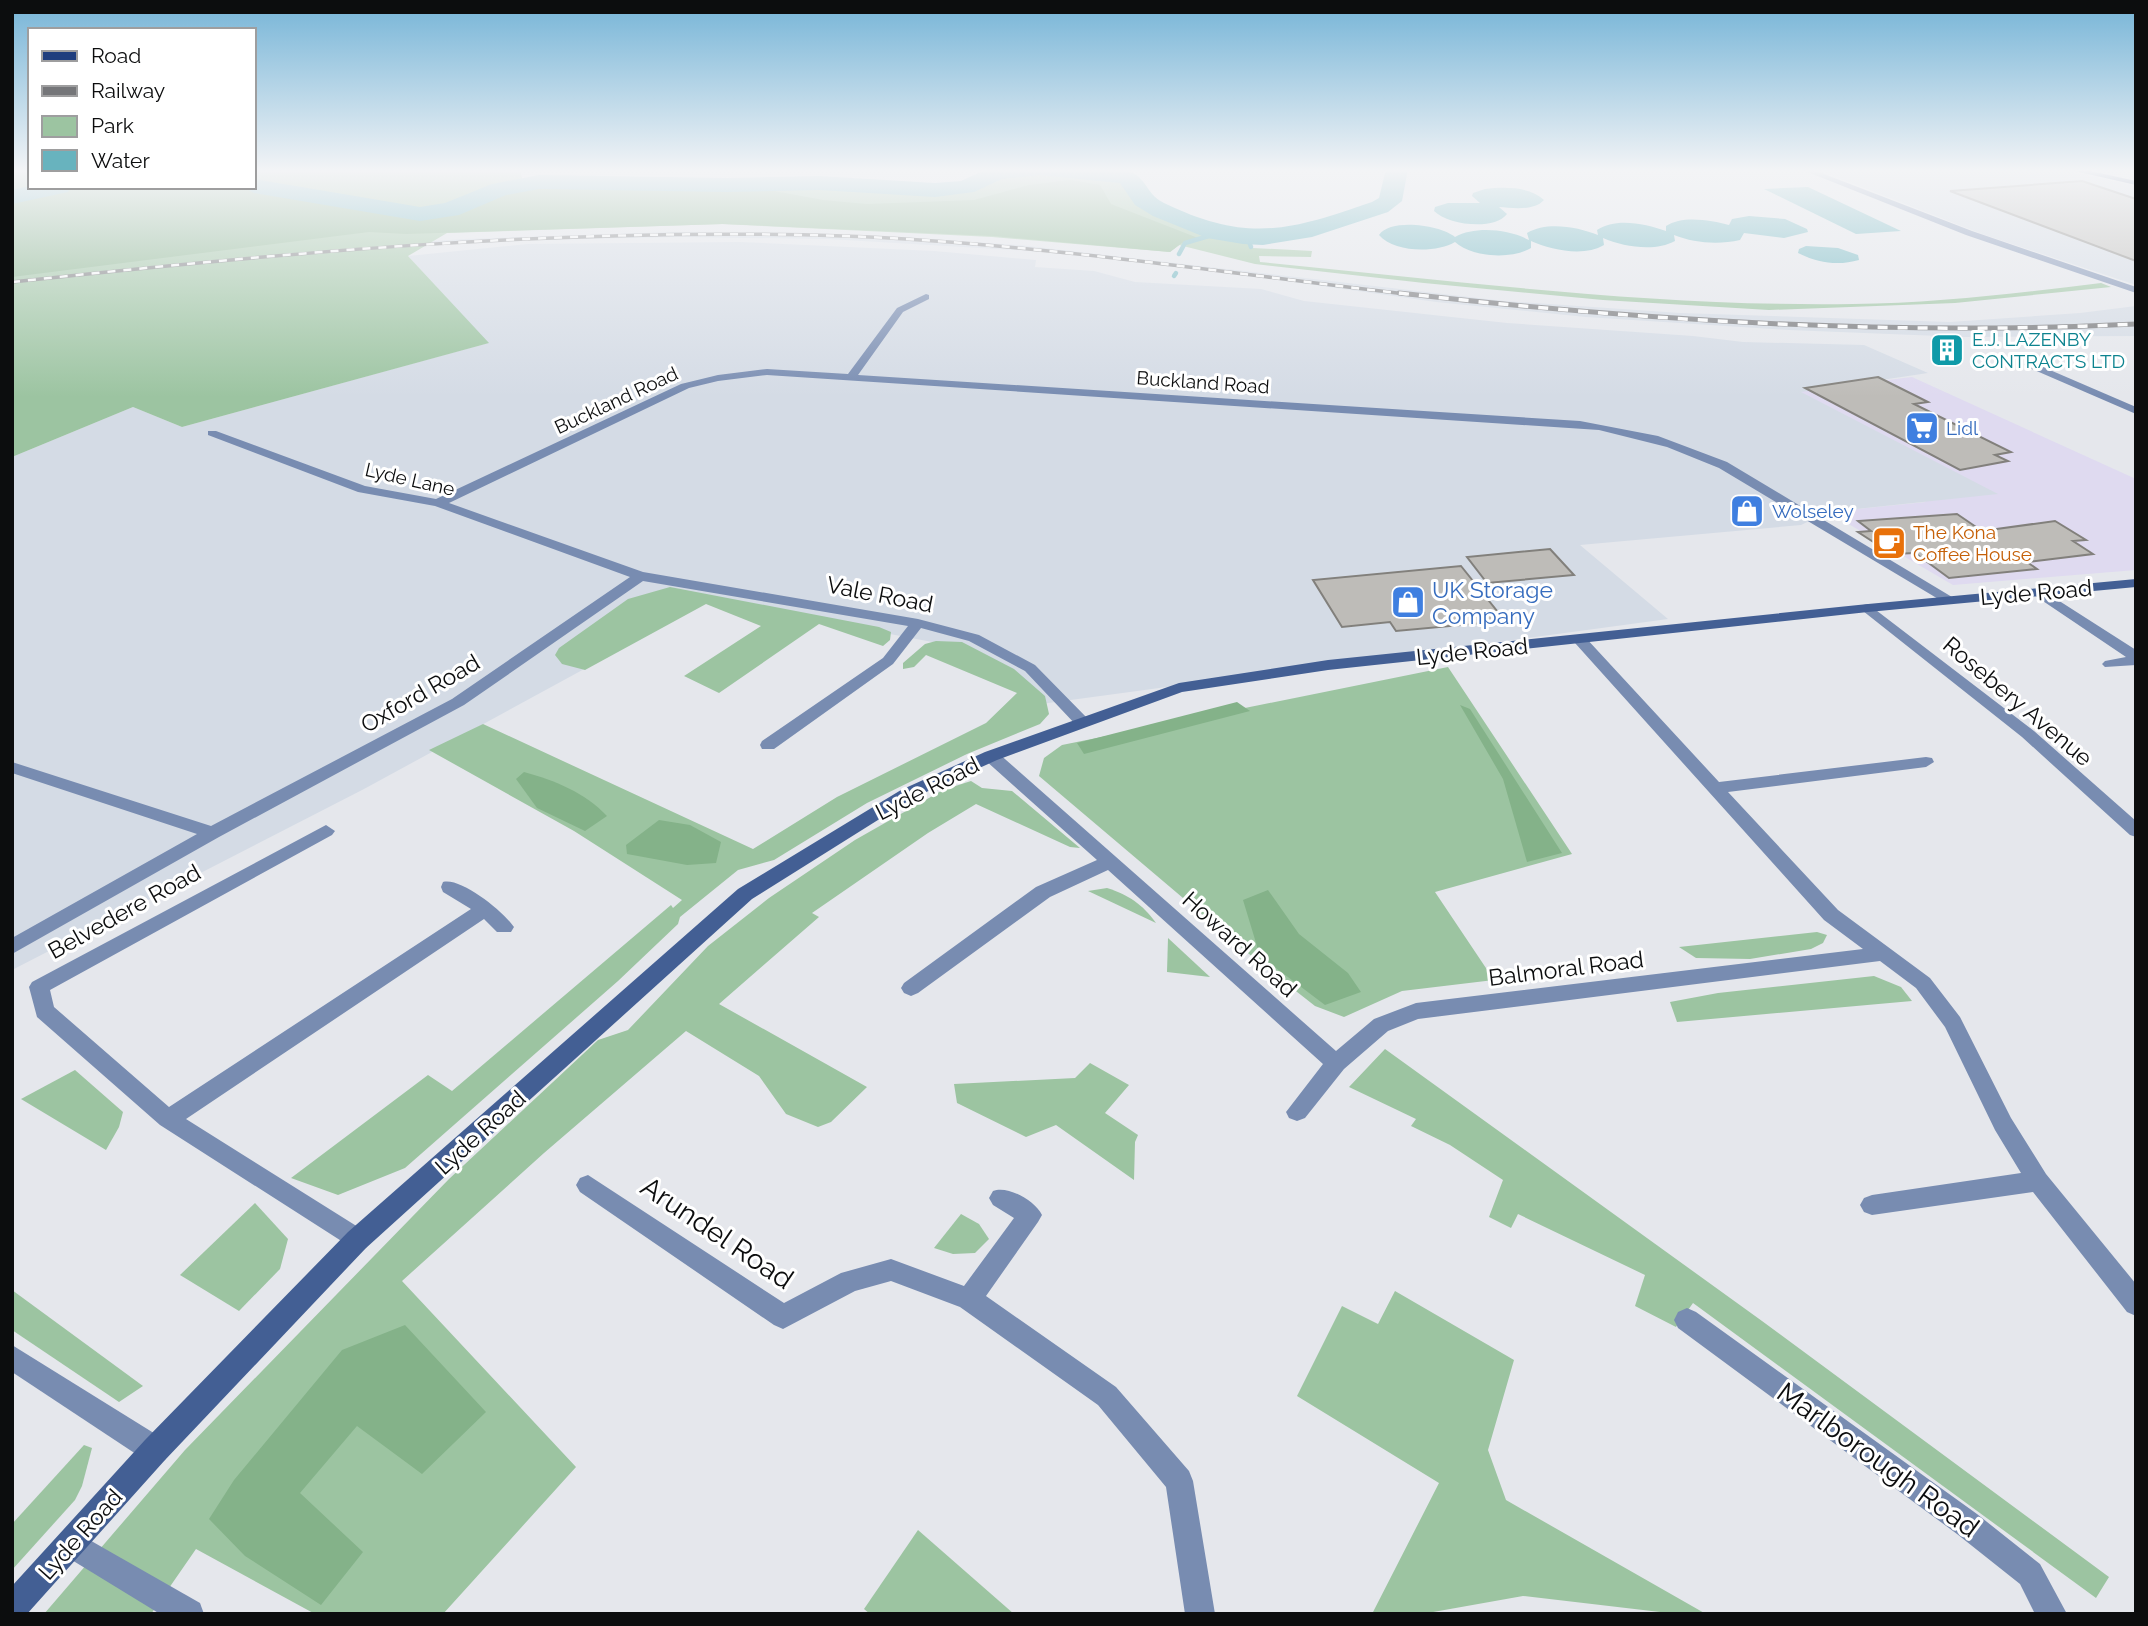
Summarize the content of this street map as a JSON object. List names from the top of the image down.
{
  "streets": {
    "street": [
      "Buckland Road",
      "Lyde Lane",
      "Lyde Road",
      "Vale Road",
      "Oxford Road",
      "Rosebery Avenue",
      "Belvedere Road",
      "Howard Road",
      "Balmoral Road",
      "Arundel Road",
      "Marlborough Road"
    ]
  },
  "crossings": [
    ["Buckland Road", "Lyde Lane"],
    ["Buckland Road", "Lyde Road"],
    ["Lyde Lane", "Vale Road"],
    ["Lyde Lane", "Oxford Road"],
    ["Lyde Road", "Vale Road"],
    ["Lyde Road", "Rosebery Avenue"],
    ["Lyde Road", "Belvedere Road"],
    ["Lyde Road", "Howard Road"],
    ["Vale Road", "Oxford Road"],
    ["Howard Road", "Balmoral Road"]
  ],
  "places": {
    "building": ["E.J. LAZENBY CONTRACTS LTD"],
    "supermarket": ["Lidl"],
    "shop": ["Wolseley", "UK Storage Company"],
    "cafe": ["The Kona Coffee House"]
  },
  "legend": [
    "Road",
    "Railway",
    "Park",
    "Water"
  ]
}
